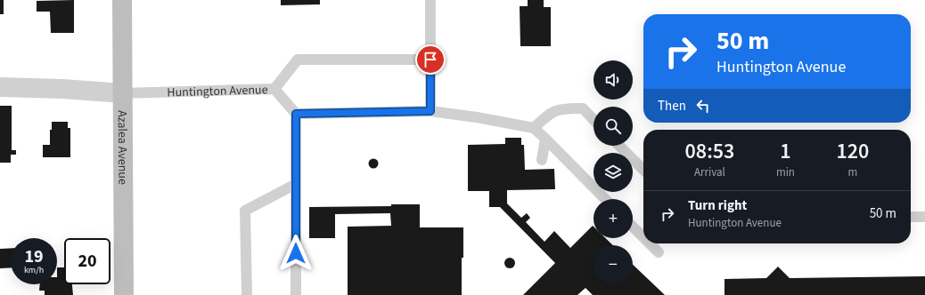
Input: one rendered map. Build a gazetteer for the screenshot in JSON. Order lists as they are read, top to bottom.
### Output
{
  "streets": {
    "main road": ["Azalea Avenue"],
    "street": ["Huntington Avenue"]
  },
  "crossings": [
    ["Huntington Avenue", "Azalea Avenue"]
  ],
  "page": {
    "turn": ["50 m", "Huntington Avenue"],
    "map_buttons": ["+", "−"],
    "then": "Then",
    "eta": [
      "08:53",
      "Arrival",
      "1",
      "min",
      "120",
      "m"
    ],
    "list": [
      {
        "name": "Turn right",
        "note": "Huntington Avenue",
        "value": "50 m"
      }
    ],
    "speed": "19 km/h",
    "limit": "20"
  }
}
